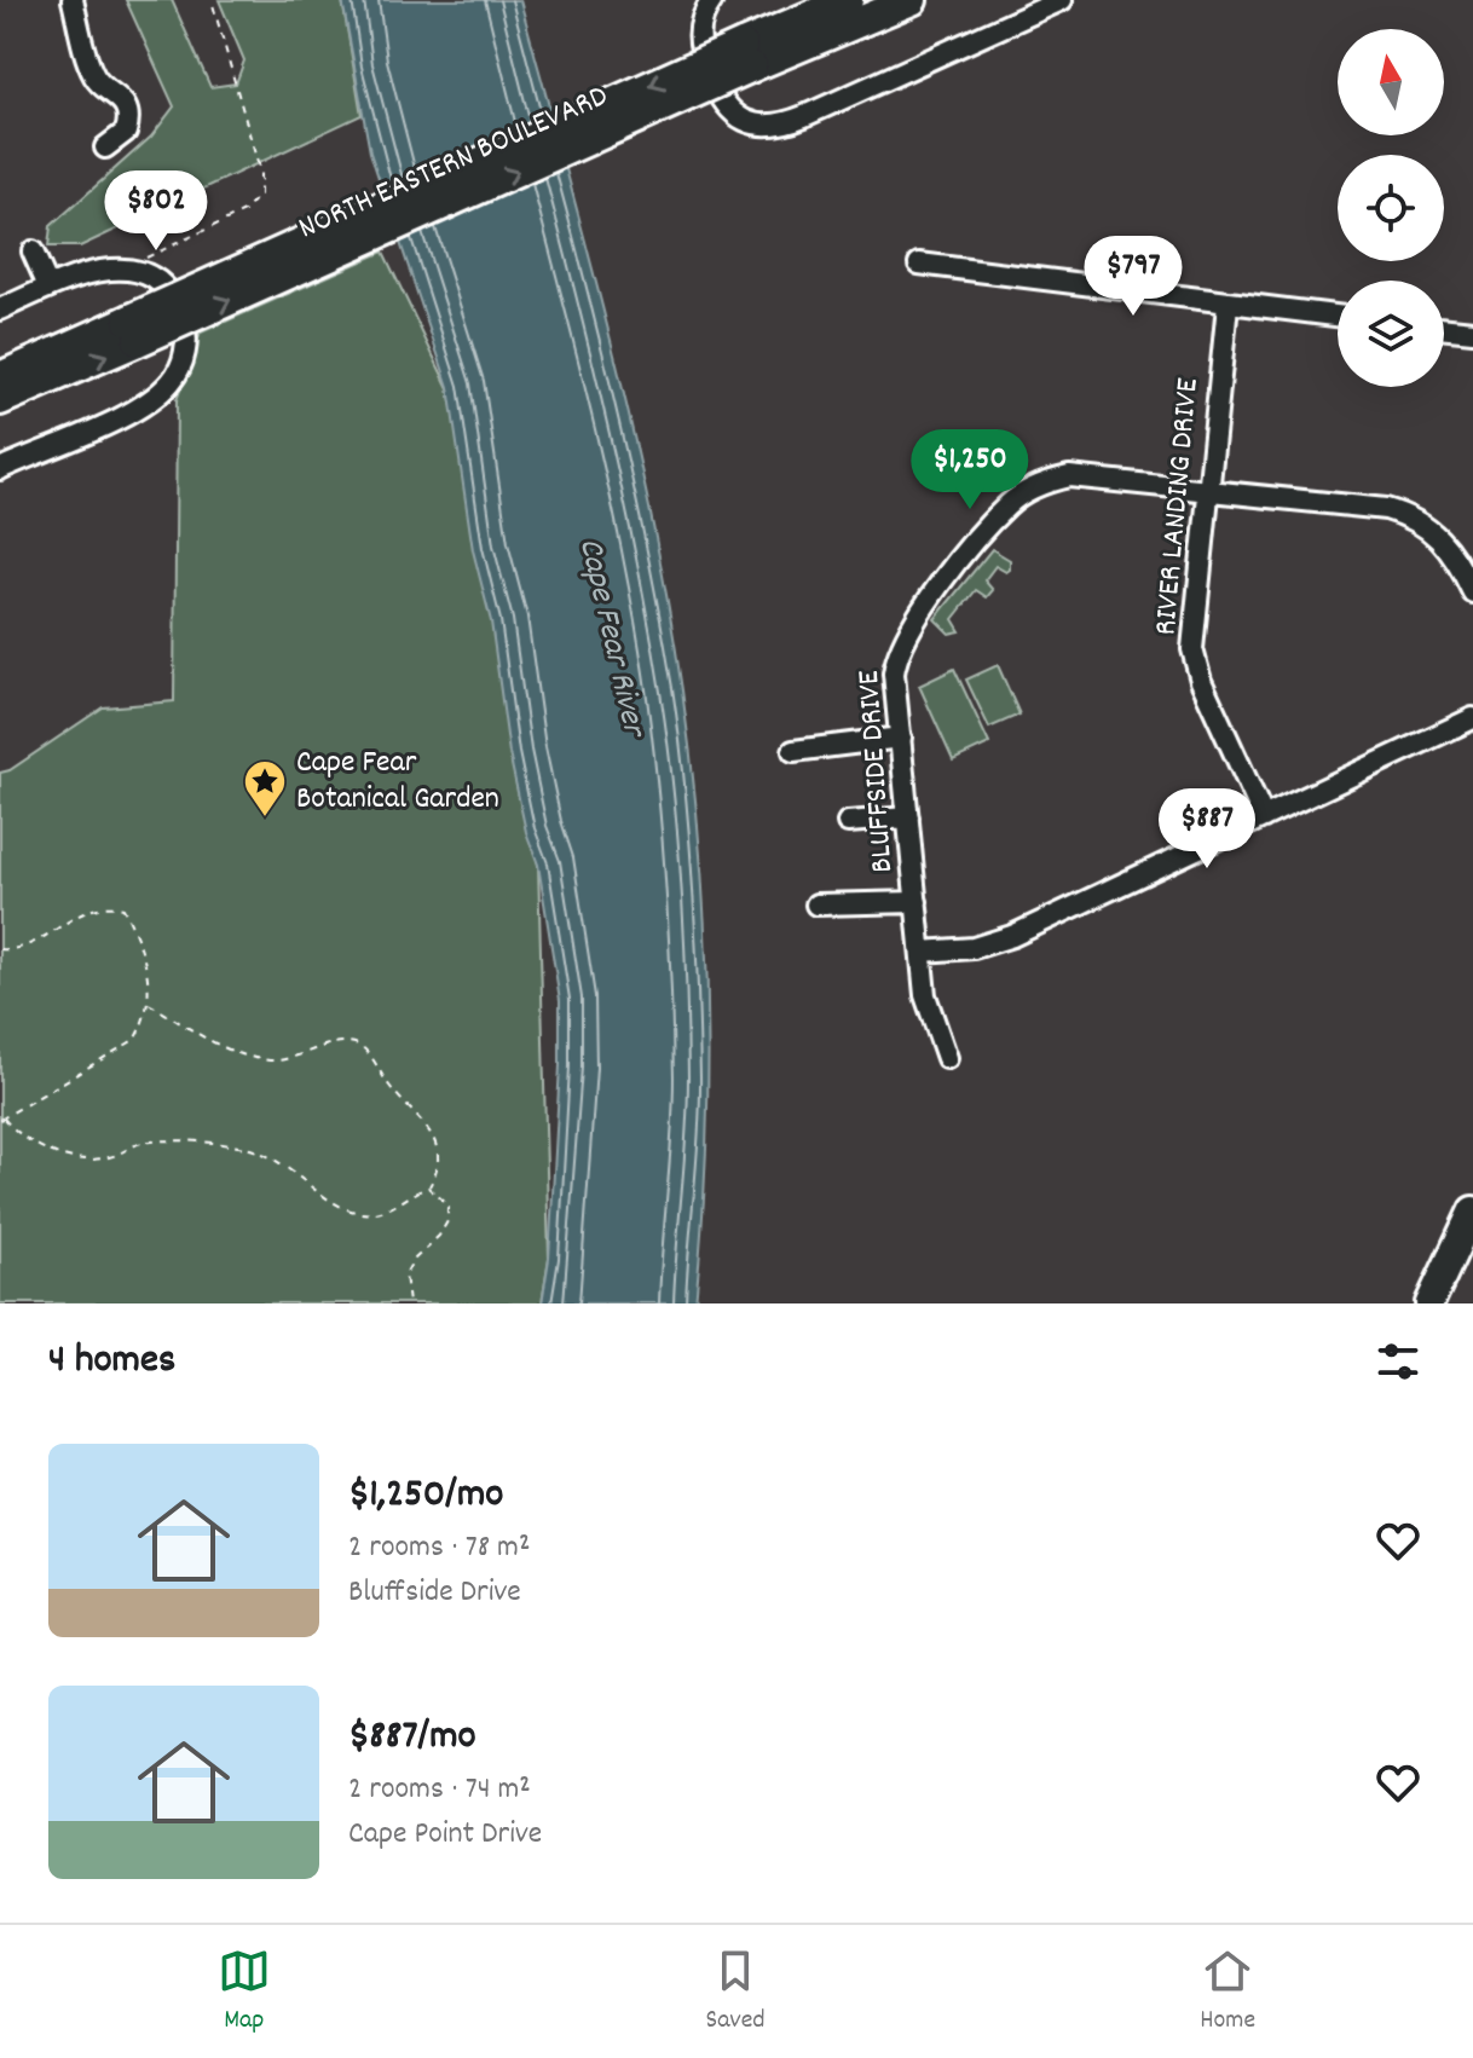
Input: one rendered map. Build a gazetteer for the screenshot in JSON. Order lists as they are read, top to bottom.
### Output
{
  "streets": {
    "highway": ["NORTH EASTERN BOULEVARD"],
    "street": ["RIVER LANDING DRIVE", "BLUFFSIDE DRIVE"]
  },
  "crossings": [
    ["RIVER LANDING DRIVE", "BLUFFSIDE DRIVE"]
  ],
  "water": ["Cape Fear River"],
  "places": {
    "place": ["Cape Fear Botanical Garden"]
  },
  "north": "top",
  "page": {
    "price": [
      "$802",
      "$797",
      "$1,250",
      "$887"
    ],
    "heading": "4 homes",
    "list": [
      {
        "name": "$1,250/mo",
        "note": "2 rooms · 78 m² · Bluffside Drive"
      },
      {
        "name": "$887/mo",
        "note": "2 rooms · 74 m² · Cape Point Drive"
      }
    ],
    "tabs": ["Map", "Saved", "Home"]
  }
}
